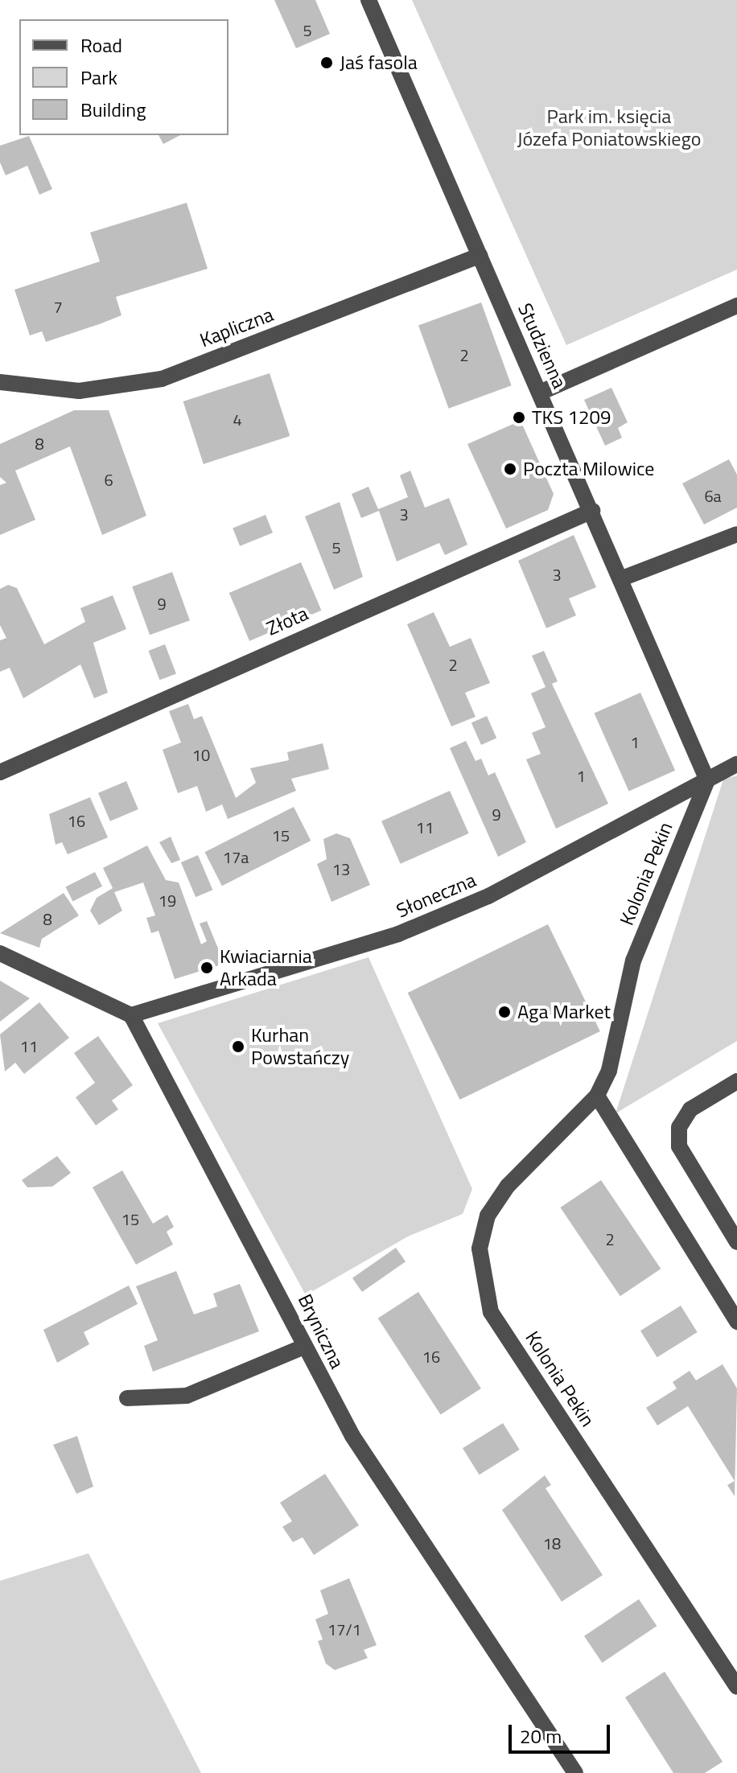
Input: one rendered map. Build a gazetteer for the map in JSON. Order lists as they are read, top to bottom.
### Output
{
  "streets": {
    "street": [
      "Kapliczna",
      "Studzienna",
      "Złota",
      "Kolonia Pekin",
      "Słoneczna",
      "Bryniczna"
    ]
  },
  "crossings": [
    ["Kapliczna", "Studzienna"],
    ["Studzienna", "Złota"],
    ["Studzienna", "Kolonia Pekin"],
    ["Studzienna", "Słoneczna"],
    ["Kolonia Pekin", "Słoneczna"],
    ["Słoneczna", "Bryniczna"]
  ],
  "parks": ["Park im. księcia Józefa Poniatowskiego"],
  "places": [
    "Jaś fasola",
    "TKS 1209",
    "Poczta Milowice",
    "Kwiaciarnia Arkada",
    "Aga Market",
    "Kurhan Powstańczy"
  ],
  "house_numbers": [
    "5",
    "7",
    "2",
    "4",
    "8",
    "6",
    "6a",
    "3",
    "5",
    "3",
    "9",
    "2",
    "1",
    "10",
    "1",
    "9",
    "16",
    "11",
    "15",
    "17a",
    "13",
    "19",
    "8",
    "11",
    "15",
    "2",
    "16",
    "18",
    "17/1"
  ],
  "legend": ["Road", "Park", "Building"],
  "scale_bar": "20 m"
}
